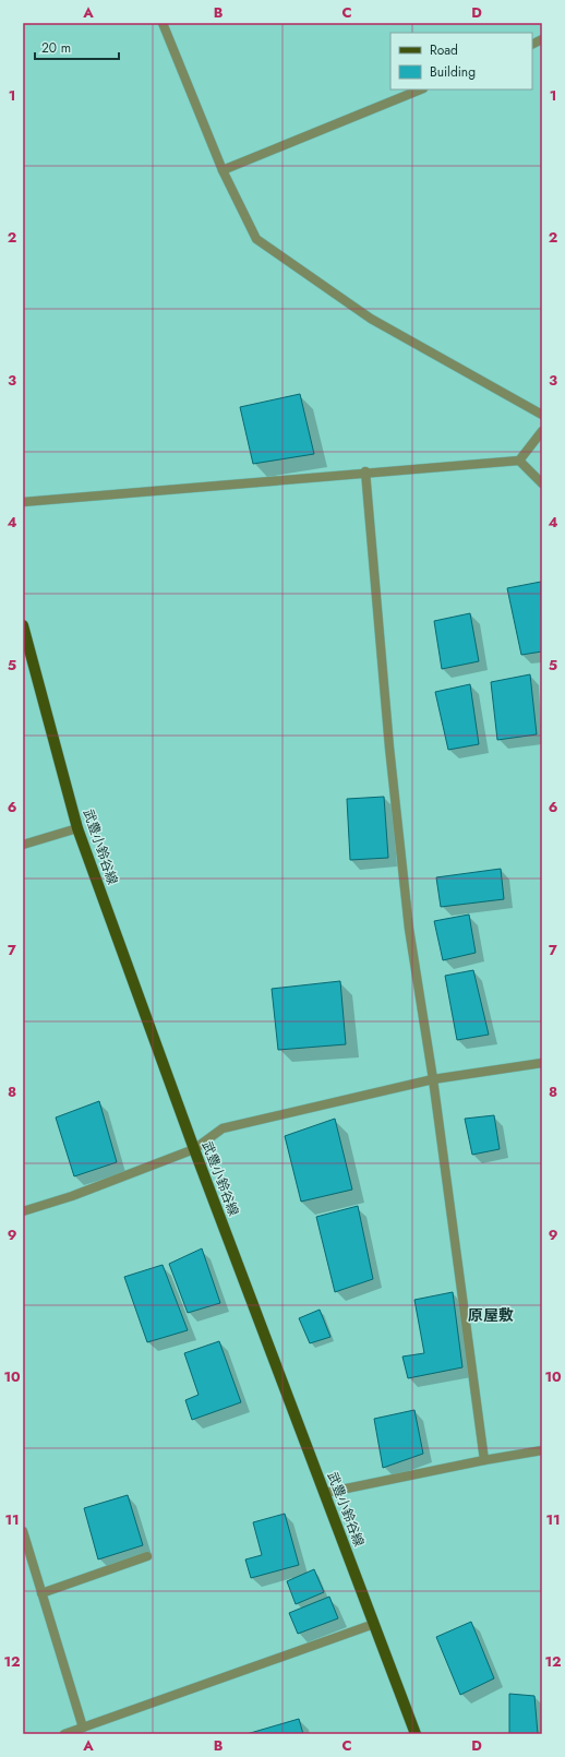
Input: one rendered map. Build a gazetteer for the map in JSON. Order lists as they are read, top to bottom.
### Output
{
  "streets": {
    "main road": ["武豊小鈴谷線"]
  },
  "districts": ["原屋敷"],
  "legend": ["Road", "Building"],
  "scale_bar": "20 m",
  "grid": {
    "columns": [
      "A",
      "B",
      "C",
      "D"
    ],
    "rows": [
      "1",
      "2",
      "3",
      "4",
      "5",
      "6",
      "7",
      "8",
      "9",
      "10",
      "11",
      "12"
    ]
  }
}
